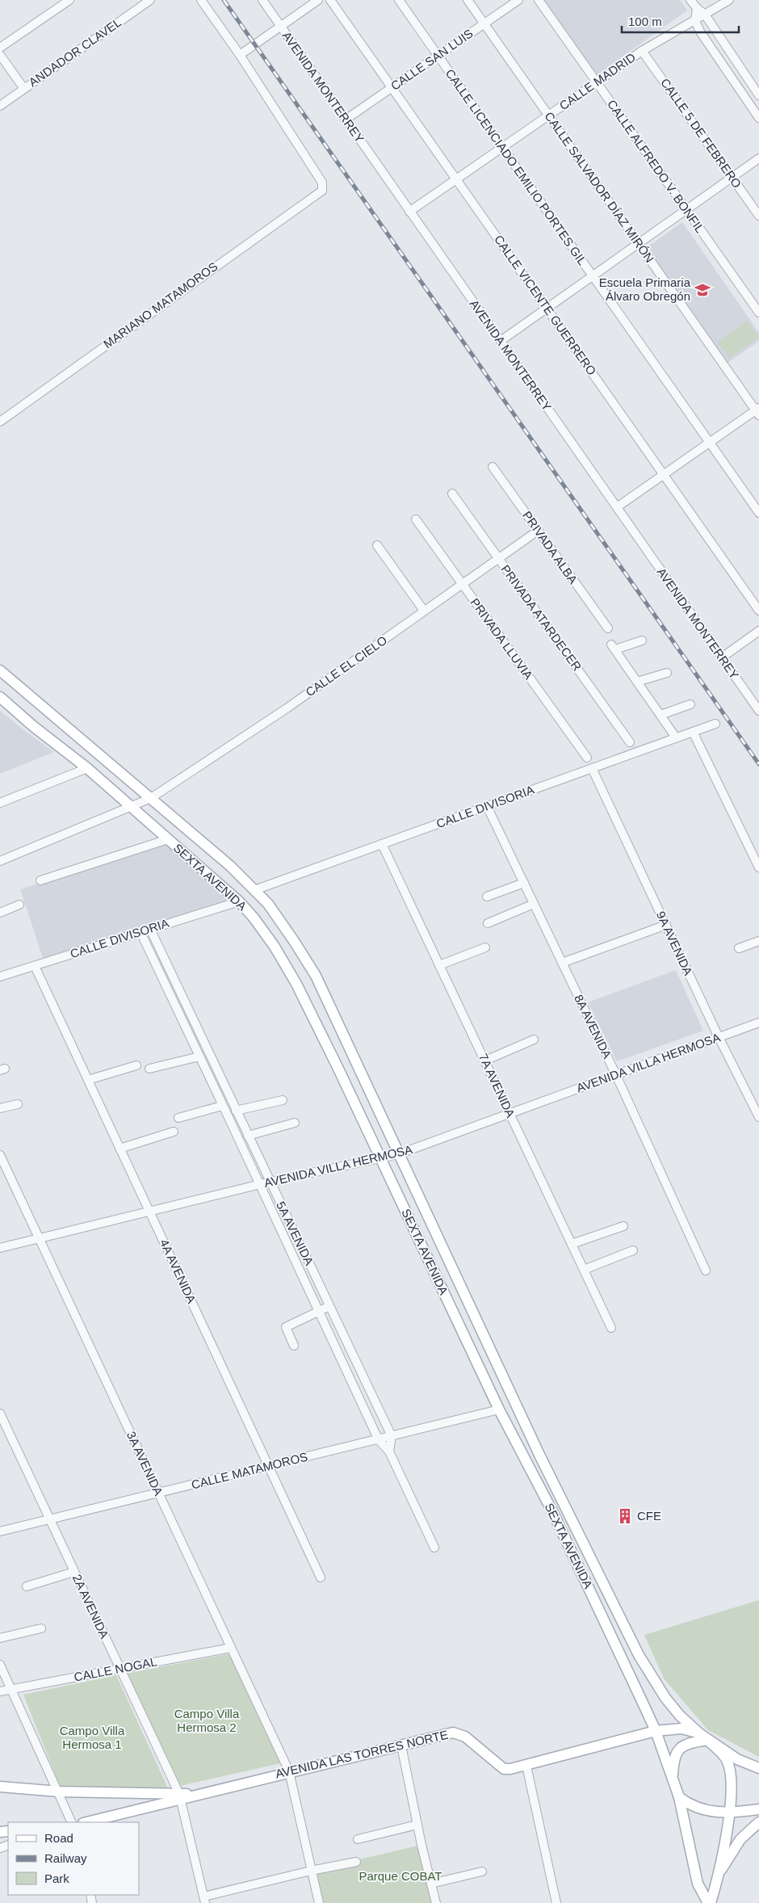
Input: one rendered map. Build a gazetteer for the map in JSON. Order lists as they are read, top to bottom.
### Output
{
  "streets": {
    "main road": ["SEXTA AVENIDA", "AVENIDA LAS TORRES NORTE"],
    "street": [
      "ANDADOR CLAVEL",
      "CALLE SAN LUIS",
      "CALLE MADRID",
      "AVENIDA MONTERREY",
      "CALLE 5 DE FEBRERO",
      "CALLE ALFREDO V. BONFIL",
      "CALLE LICENCIADO EMILIO PORTES GIL",
      "CALLE SALVADOR DÍAZ MIRÓN",
      "MARIANO MATAMOROS",
      "CALLE VICENTE GUERRERO",
      "PRIVADA ALBA",
      "PRIVADA ATARDECER",
      "PRIVADA LLUVIA",
      "CALLE EL CIELO",
      "CALLE DIVISORIA",
      "9A AVENIDA",
      "8A AVENIDA",
      "AVENIDA VILLA HERMOSA",
      "7A AVENIDA",
      "5A AVENIDA",
      "4A AVENIDA",
      "3A AVENIDA",
      "CALLE MATAMOROS",
      "2A AVENIDA",
      "CALLE NOGAL"
    ]
  },
  "crossings": [
    ["CALLE SAN LUIS", "AVENIDA MONTERREY"],
    ["CALLE SAN LUIS", "CALLE LICENCIADO EMILIO PORTES GIL"],
    ["CALLE SAN LUIS", "CALLE SALVADOR DÍAZ MIRÓN"],
    ["CALLE SAN LUIS", "CALLE VICENTE GUERRERO"],
    ["CALLE MADRID", "AVENIDA MONTERREY"],
    ["CALLE MADRID", "CALLE 5 DE FEBRERO"],
    ["CALLE MADRID", "CALLE ALFREDO V. BONFIL"],
    ["CALLE MADRID", "CALLE LICENCIADO EMILIO PORTES GIL"],
    ["CALLE MADRID", "CALLE SALVADOR DÍAZ MIRÓN"],
    ["CALLE MADRID", "CALLE VICENTE GUERRERO"],
    ["PRIVADA ALBA", "CALLE EL CIELO"],
    ["PRIVADA ATARDECER", "CALLE EL CIELO"],
    ["PRIVADA LLUVIA", "CALLE EL CIELO"],
    ["CALLE EL CIELO", "SEXTA AVENIDA"],
    ["CALLE DIVISORIA", "SEXTA AVENIDA"],
    ["CALLE DIVISORIA", "9A AVENIDA"],
    ["CALLE DIVISORIA", "8A AVENIDA"],
    ["CALLE DIVISORIA", "7A AVENIDA"],
    ["CALLE DIVISORIA", "5A AVENIDA"],
    ["CALLE DIVISORIA", "4A AVENIDA"],
    ["SEXTA AVENIDA", "AVENIDA VILLA HERMOSA"],
    ["SEXTA AVENIDA", "CALLE MATAMOROS"],
    ["SEXTA AVENIDA", "AVENIDA LAS TORRES NORTE"],
    ["9A AVENIDA", "AVENIDA VILLA HERMOSA"],
    ["8A AVENIDA", "AVENIDA VILLA HERMOSA"],
    ["AVENIDA VILLA HERMOSA", "7A AVENIDA"],
    ["AVENIDA VILLA HERMOSA", "5A AVENIDA"],
    ["AVENIDA VILLA HERMOSA", "4A AVENIDA"],
    ["AVENIDA VILLA HERMOSA", "3A AVENIDA"],
    ["5A AVENIDA", "CALLE MATAMOROS"],
    ["4A AVENIDA", "CALLE MATAMOROS"],
    ["3A AVENIDA", "CALLE MATAMOROS"],
    ["3A AVENIDA", "CALLE NOGAL"],
    ["3A AVENIDA", "AVENIDA LAS TORRES NORTE"],
    ["CALLE MATAMOROS", "2A AVENIDA"],
    ["2A AVENIDA", "CALLE NOGAL"],
    ["2A AVENIDA", "AVENIDA LAS TORRES NORTE"]
  ],
  "parks": ["Campo Villa Hermosa 2", "Campo Villa Hermosa 1", "Parque COBAT"],
  "places": {
    "school or university": ["Escuela Primaria Álvaro Obregón"],
    "building": ["CFE"]
  },
  "legend": ["Road", "Railway", "Park"],
  "scale_bar": "100 m"
}
